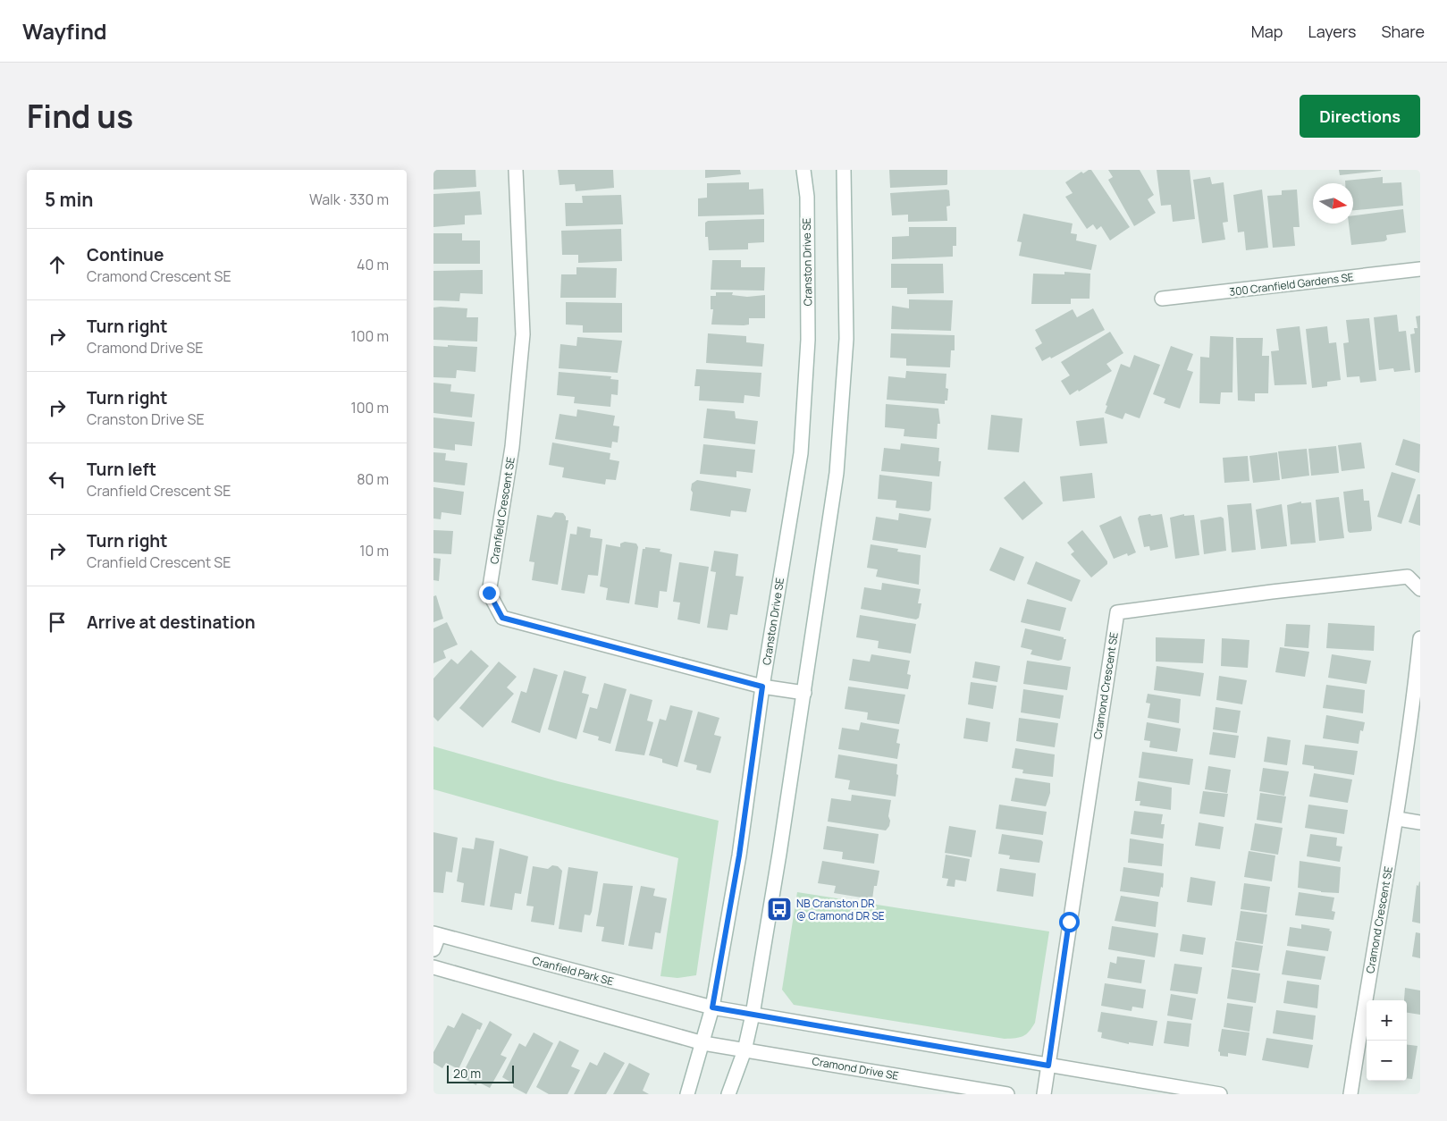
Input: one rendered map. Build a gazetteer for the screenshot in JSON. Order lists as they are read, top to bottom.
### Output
{
  "streets": {
    "street": [
      "Cranston Drive SE",
      "300 Cranfield Gardens SE",
      "Cranfield Crescent SE",
      "Cramond Crescent SE",
      "Cranfield Park SE",
      "Cramond Drive SE"
    ]
  },
  "crossings": [
    ["Cranston Drive SE", "Cranfield Crescent SE"],
    ["Cranston Drive SE", "Cranfield Park SE"],
    ["Cranston Drive SE", "Cramond Drive SE"]
  ],
  "places": {
    "bus stop": ["NB Cranston DR @ Cramond DR SE"]
  },
  "scale_bar": "20 m",
  "north": "right",
  "page": {
    "header": "Wayfind",
    "nav": ["Map", "Layers", "Share"],
    "title": "Find us",
    "buttons": "Directions",
    "heading": ["5 min", "Walk · 330 m"],
    "list": [
      ["Continue", "Cramond Crescent SE", "40 m"],
      ["Turn right", "Cramond Drive SE", "100 m"],
      ["Turn right", "Cranston Drive SE", "100 m"],
      ["Turn left", "Cranfield Crescent SE", "80 m"],
      ["Turn right", "Cranfield Crescent SE", "10 m"],
      "Arrive at destination"
    ],
    "map_buttons": ["+", "−"],
    "scale": "20 m"
  }
}
